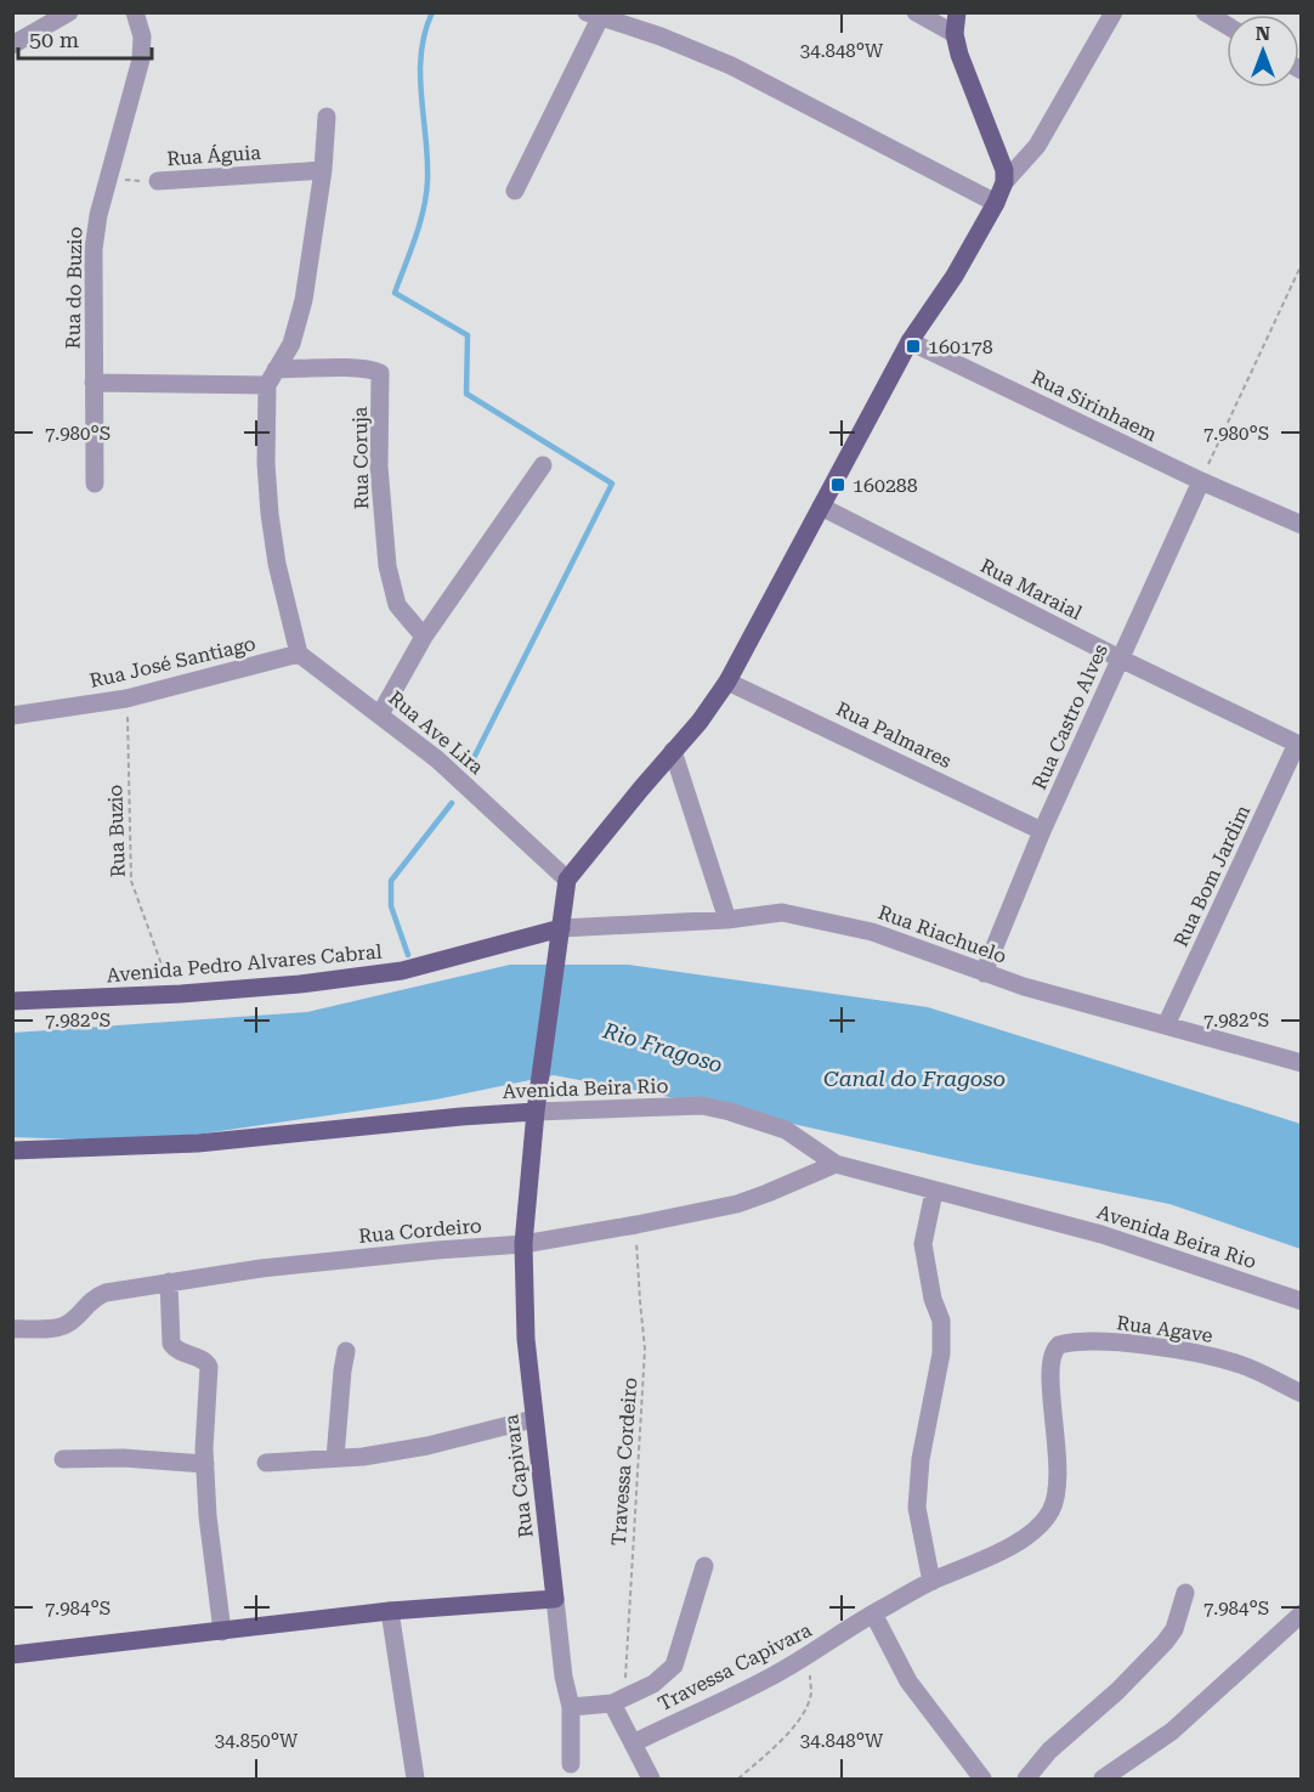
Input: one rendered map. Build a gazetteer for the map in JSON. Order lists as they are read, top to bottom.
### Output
{
  "streets": {
    "main road": ["Avenida Pedro Alvares Cabral", "Avenida Beira Rio", "Rua Capivara"],
    "street": [
      "Rua Águia",
      "Rua do Buzio",
      "Rua Sirinhaem",
      "Rua Coruja",
      "Rua Maraial",
      "Rua José Santiago",
      "Rua Castro Alves",
      "Rua Ave Lira",
      "Rua Palmares",
      "Rua Bom Jardim",
      "Rua Riachuelo",
      "Rua Cordeiro",
      "Rua Agave",
      "Travessa Capivara"
    ],
    "path": ["Rua Buzio", "Travessa Cordeiro"]
  },
  "crossings": [
    ["Rua Águia", "Rua do Buzio"],
    ["Rua Sirinhaem", "Rua Castro Alves"],
    ["Rua Maraial", "Rua Castro Alves"],
    ["Rua Maraial", "Rua Bom Jardim"],
    ["Rua José Santiago", "Rua Ave Lira"],
    ["Rua José Santiago", "Rua Buzio"],
    ["Rua Castro Alves", "Rua Palmares"],
    ["Rua Castro Alves", "Rua Riachuelo"],
    ["Rua Buzio", "Avenida Pedro Alvares Cabral"],
    ["Rua Bom Jardim", "Rua Riachuelo"],
    ["Rua Riachuelo", "Avenida Pedro Alvares Cabral"],
    ["Avenida Beira Rio", "Rua Cordeiro"],
    ["Avenida Beira Rio", "Rua Capivara"],
    ["Rua Cordeiro", "Travessa Cordeiro"],
    ["Rua Cordeiro", "Rua Capivara"],
    ["Rua Agave", "Travessa Capivara"]
  ],
  "water": ["Rio Fragoso", "Canal do Fragoso"],
  "places": {
    "transit": ["160178", "160288"]
  },
  "scale_bar": "50 m",
  "north": "top",
  "coordinates": [
    "34.848°W",
    "7.980°S",
    "7.982°S",
    "7.984°S",
    "34.850°W"
  ]
}
